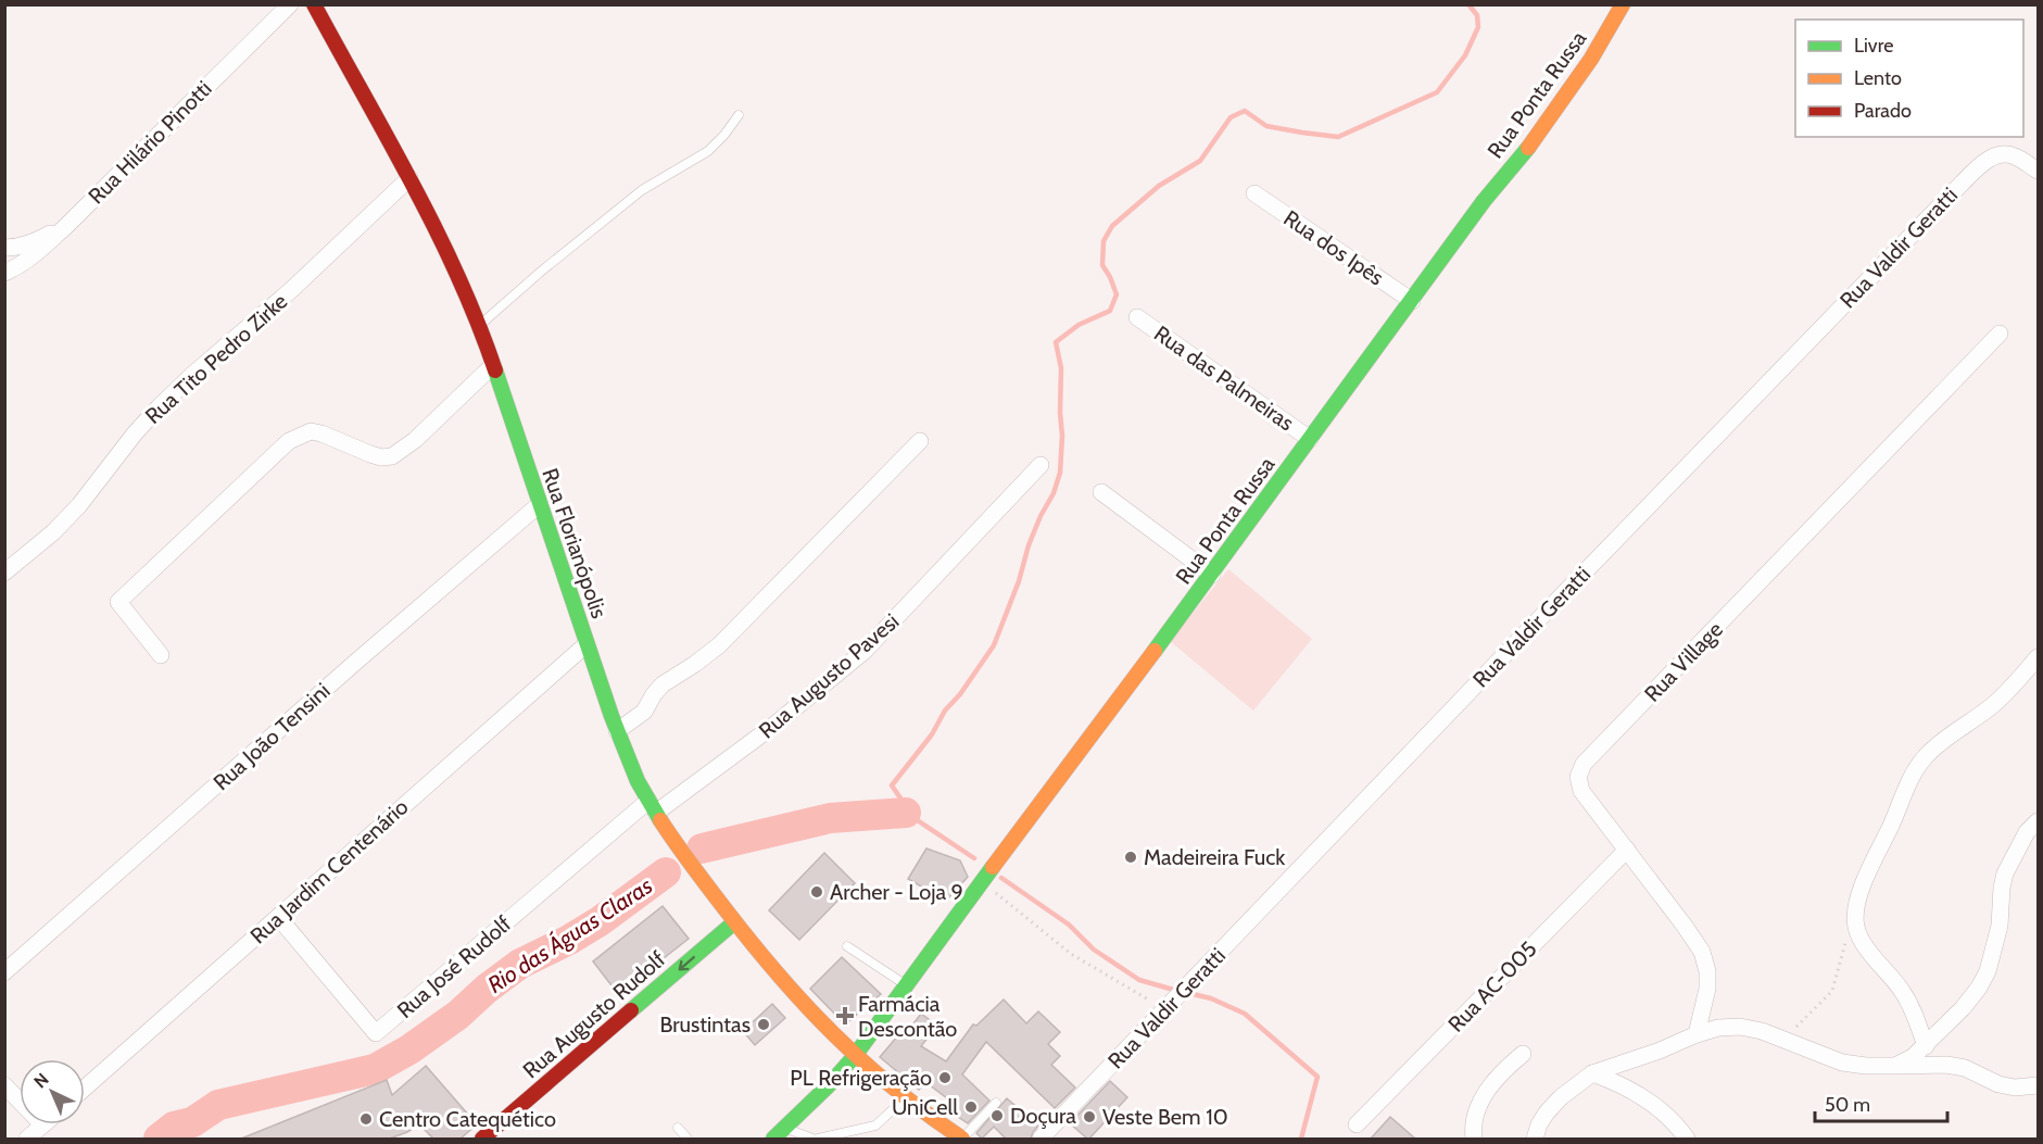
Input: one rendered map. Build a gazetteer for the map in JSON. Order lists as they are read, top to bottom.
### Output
{
  "streets": {
    "main road": ["Rua Ponta Russa", "Rua Florianópolis", "Rua Augusto Rudolf"],
    "street": [
      "Rua Hilário Pinotti",
      "Rua dos Ipês",
      "Rua Valdir Geratti",
      "Rua Tito Pedro Zirke",
      "Rua das Palmeiras",
      "Rua Village",
      "Rua Augusto Pavesi",
      "Rua João Tensini",
      "Rua Jardim Centenário",
      "Rua José Rudolf",
      "Rua AC-005"
    ]
  },
  "crossings": [
    ["Rua Ponta Russa", "Rua dos Ipês"],
    ["Rua Ponta Russa", "Rua das Palmeiras"],
    ["Rua Ponta Russa", "Rua Florianópolis"],
    ["Rua Tito Pedro Zirke", "Rua Florianópolis"],
    ["Rua Florianópolis", "Rua Augusto Pavesi"],
    ["Rua Florianópolis", "Rua João Tensini"],
    ["Rua Florianópolis", "Rua Jardim Centenário"],
    ["Rua Florianópolis", "Rua José Rudolf"],
    ["Rua Florianópolis", "Rua Augusto Rudolf"],
    ["Rua Village", "Rua AC-005"],
    ["Rua Augusto Pavesi", "Rua José Rudolf"],
    ["Rua Jardim Centenário", "Rua José Rudolf"]
  ],
  "one_way": ["Rua Augusto Rudolf"],
  "water": ["Rio das Águas Claras"],
  "places": {
    "other": [
      "Madeireira Fuck",
      "Archer - Loja 9",
      "Brustintas",
      "PL Refrigeração",
      "UniCell",
      "Doçura",
      "Veste Bem 10",
      "Centro Catequético"
    ],
    "health": ["Farmácia Descontão"]
  },
  "legend": ["Livre", "Lento", "Parado"],
  "scale_bar": "50 m",
  "north": "top left"
}
